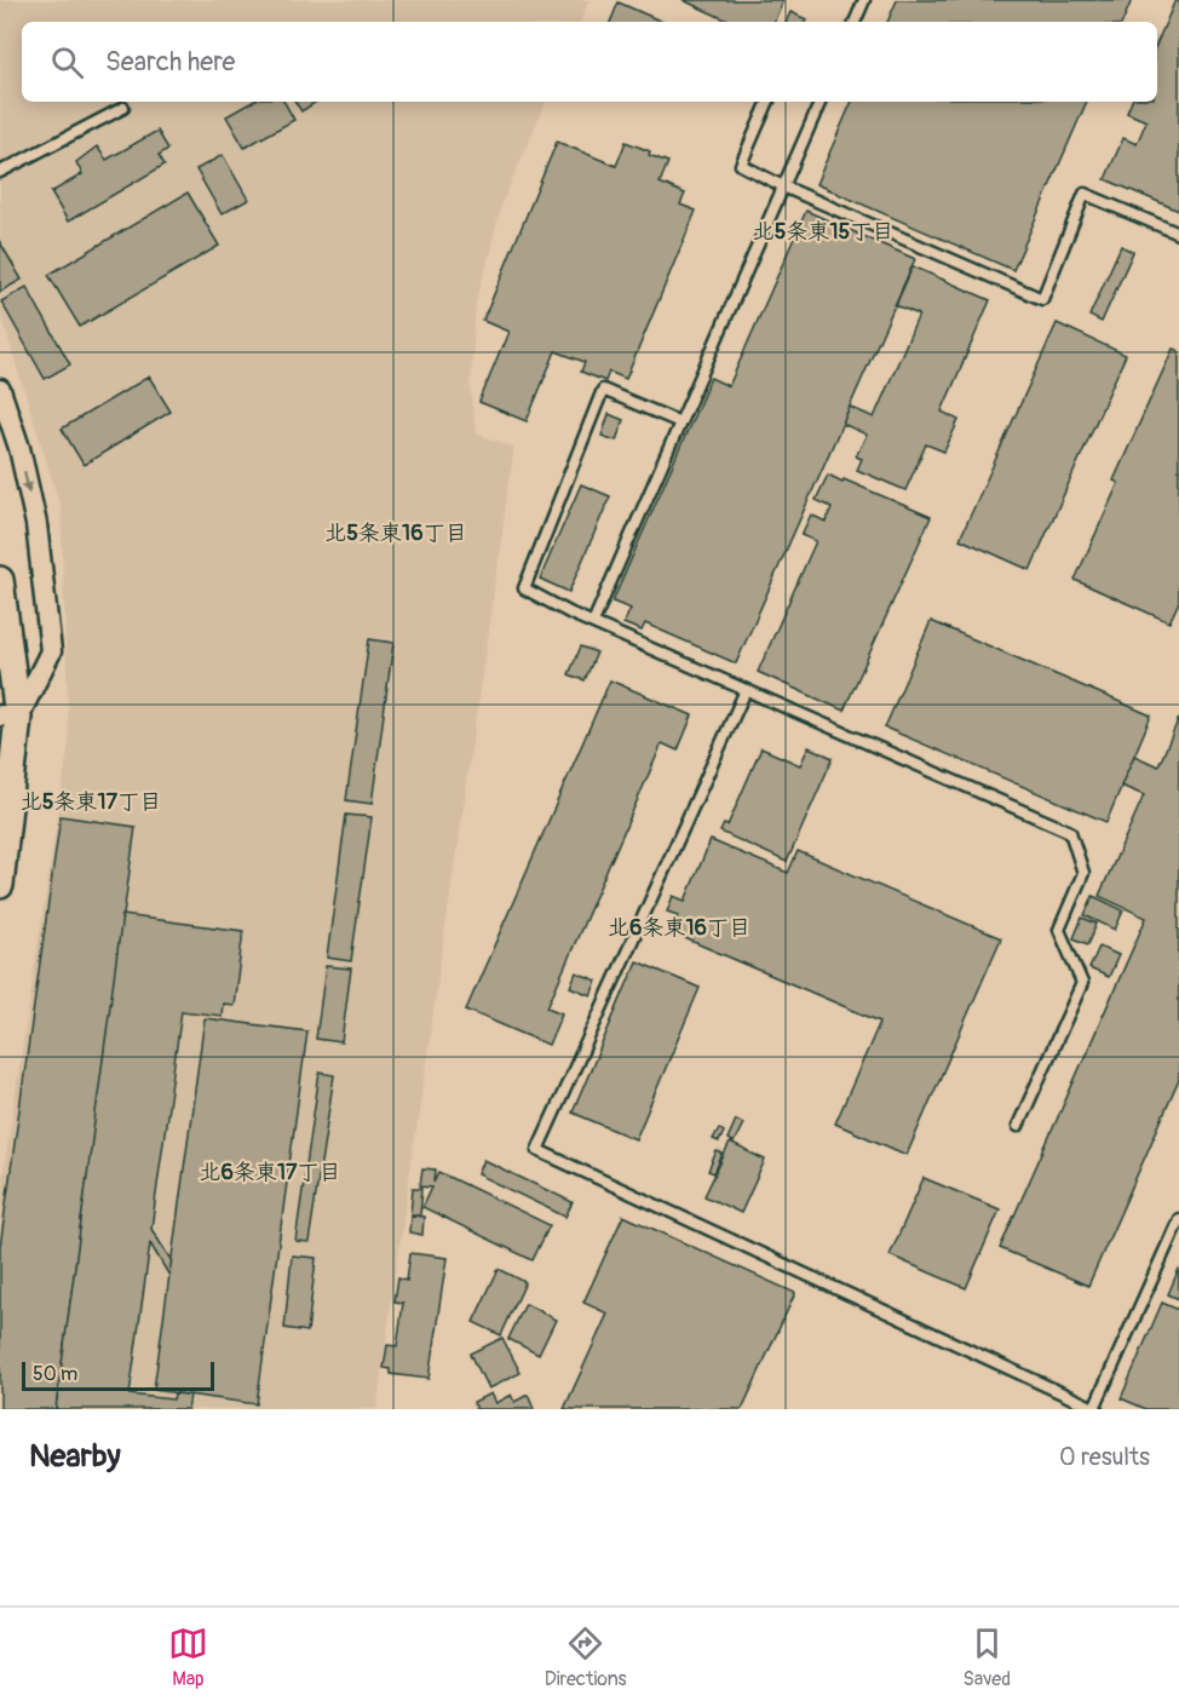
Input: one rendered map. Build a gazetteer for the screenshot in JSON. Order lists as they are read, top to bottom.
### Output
{
  "districts": [
    "北5条東15丁目",
    "北5条東16丁目",
    "北5条東17丁目",
    "北6条東16丁目",
    "北6条東17丁目"
  ],
  "scale_bar": "50 m",
  "page": {
    "search": "Search here",
    "scale": "50 m",
    "heading": ["Nearby", "0 results"],
    "nav": ["Map", "Directions", "Saved"]
  }
}
